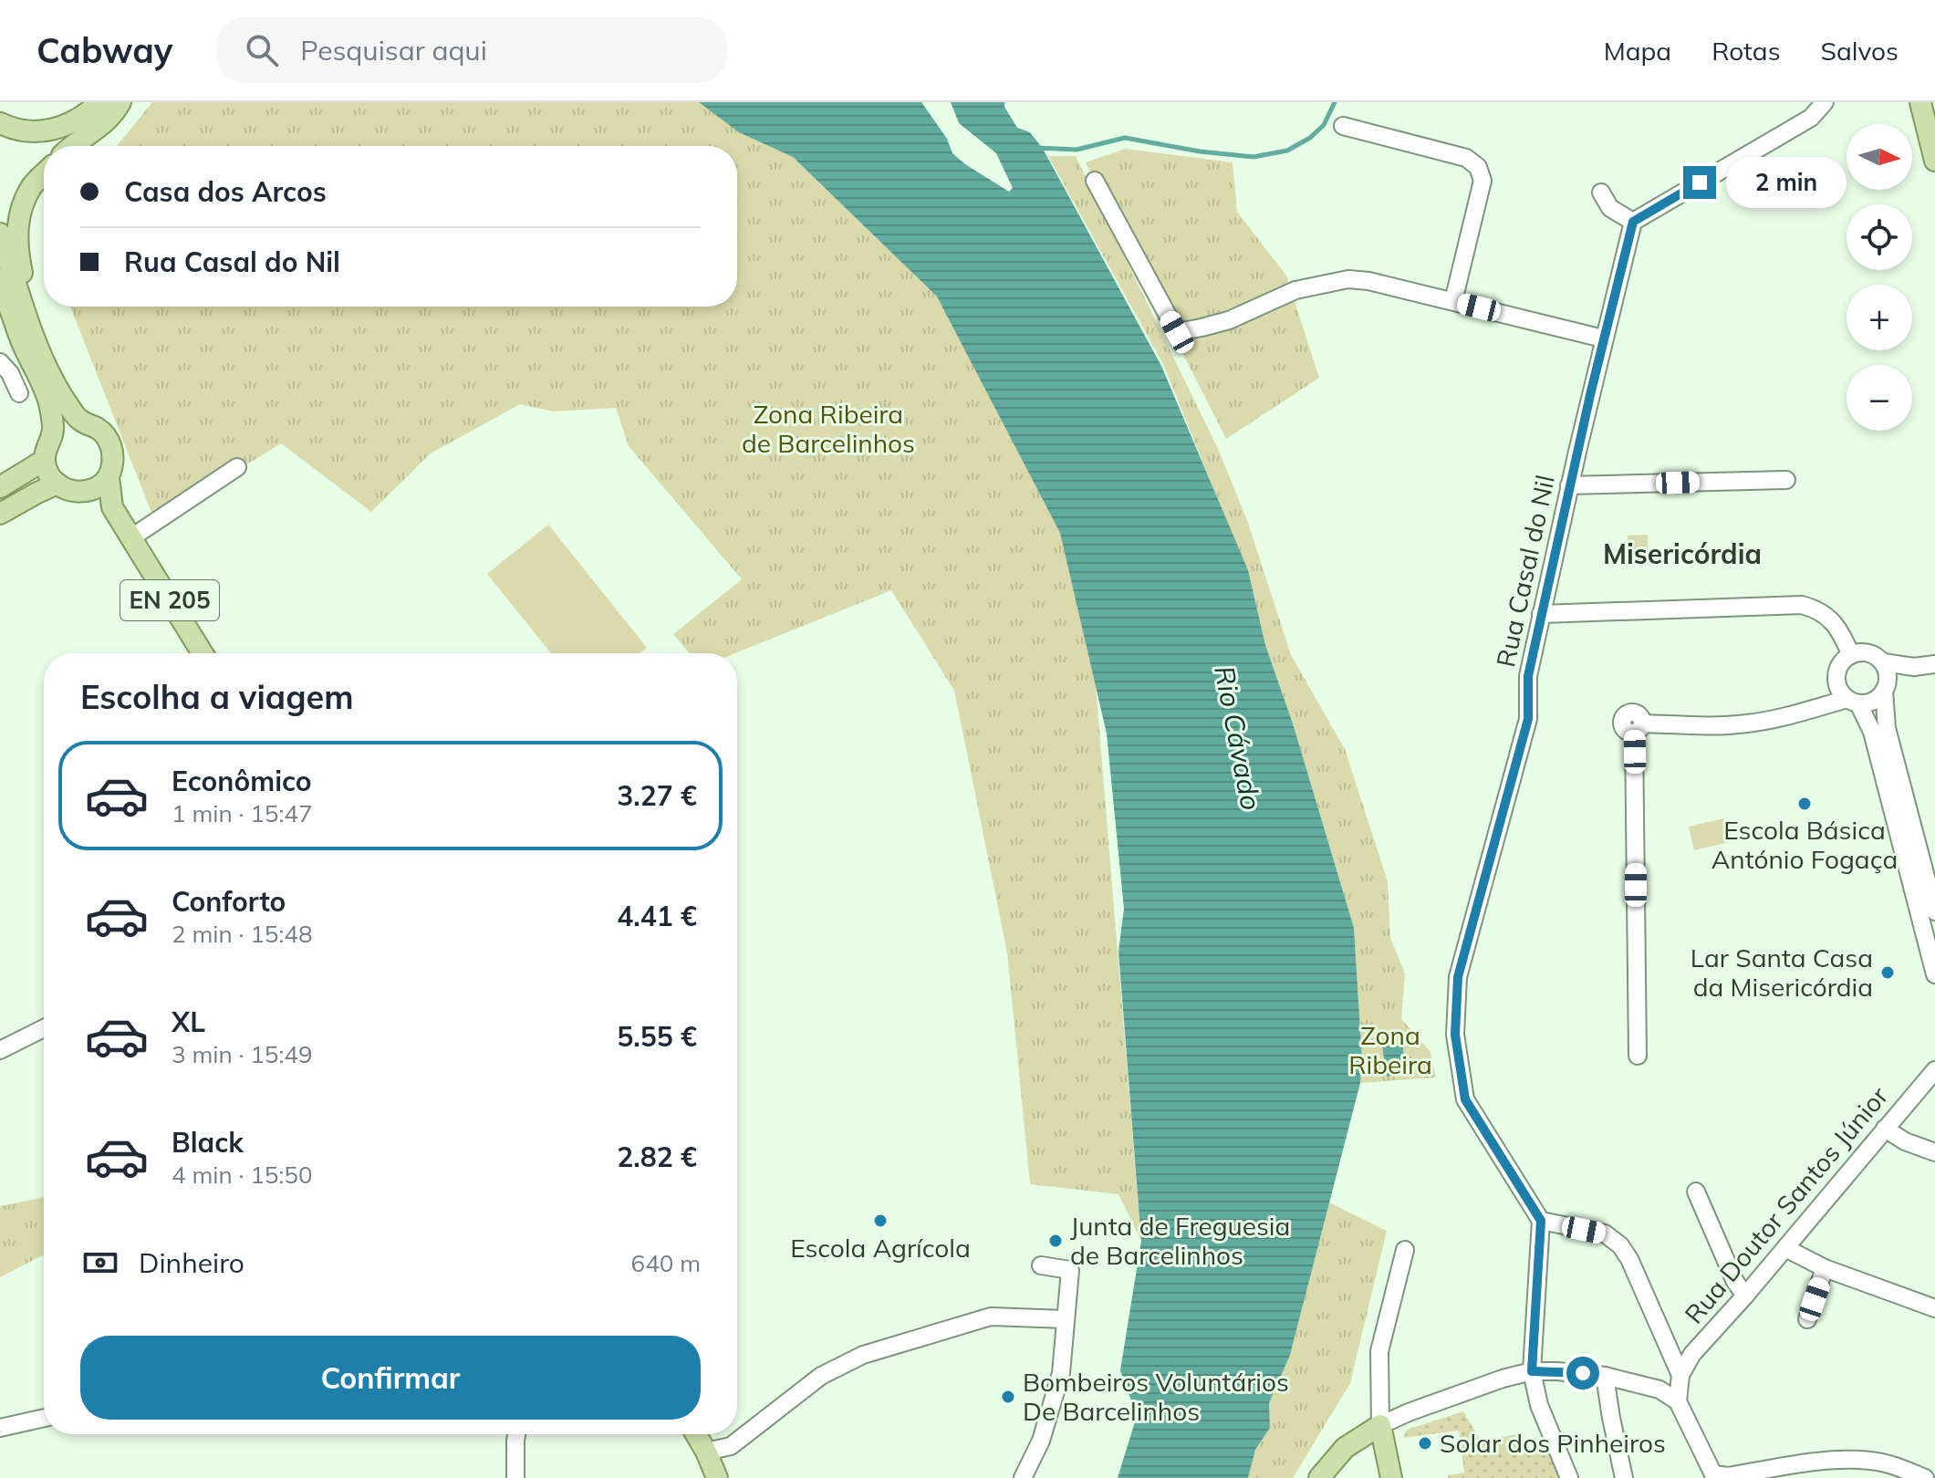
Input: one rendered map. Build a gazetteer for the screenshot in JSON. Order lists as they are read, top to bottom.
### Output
{
  "streets": {
    "main road": ["EN 205"],
    "street": ["Rua Casal do Nil", "Rua Doutor Santos Júnior"]
  },
  "districts": ["Misericórdia"],
  "water": ["Rio Cávado"],
  "parks": ["Zona Ribeira de Barcelinhos", "Zona Ribeira"],
  "places": [
    "Escola Básica António Fogaça",
    "Lar Santa Casa da Misericórdia",
    "Escola Agrícola",
    "Junta de Freguesia de Barcelinhos",
    "Bombeiros Voluntários De Barcelinhos",
    "Solar dos Pinheiros"
  ],
  "north": "right",
  "page": {
    "header": "Cabway",
    "search": "Pesquisar aqui",
    "nav": ["Mapa", "Rotas", "Salvos"],
    "map_buttons": ["+", "−"],
    "banner": ["Casa dos Arcos", "Rua Casal do Nil"],
    "bubble": "2 min",
    "heading": "Escolha a viagem",
    "list": [
      {
        "name": "Econômico",
        "note": "1 min · 15:47",
        "value": "3.27 €"
      },
      {
        "name": "Conforto",
        "note": "2 min · 15:48",
        "value": "4.41 €"
      },
      {
        "name": "XL",
        "note": "3 min · 15:49",
        "value": "5.55 €"
      },
      {
        "name": "Black",
        "note": "4 min · 15:50",
        "value": "2.82 €"
      }
    ],
    "pay": ["Dinheiro", "640 m"],
    "buttons": "Confirmar"
  }
}
